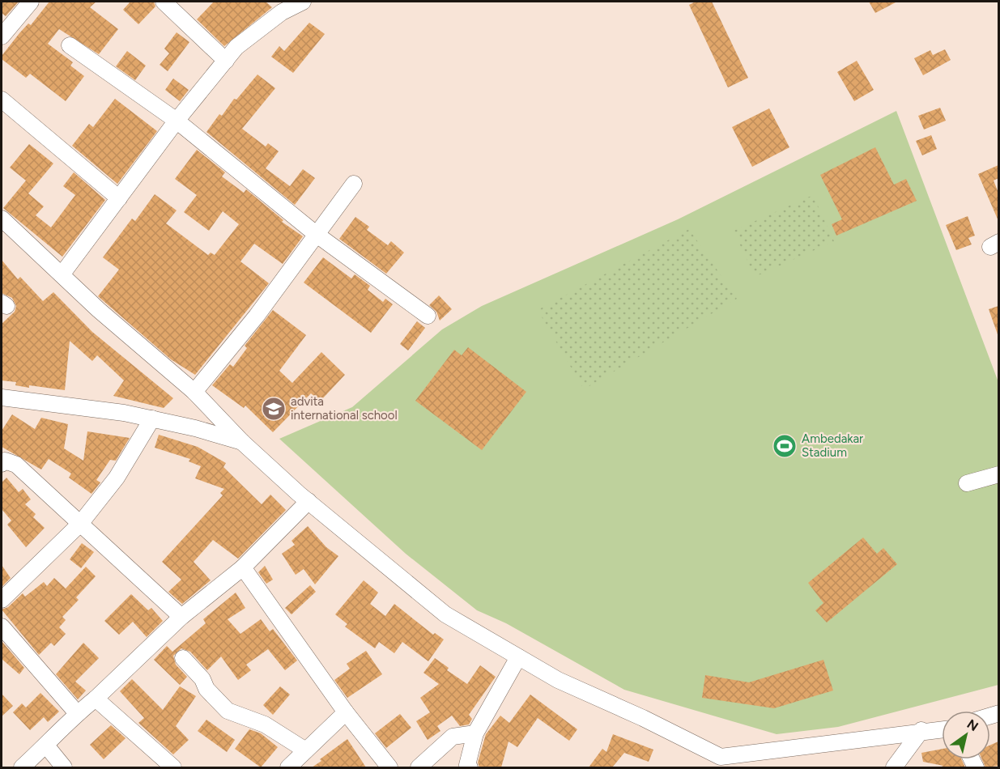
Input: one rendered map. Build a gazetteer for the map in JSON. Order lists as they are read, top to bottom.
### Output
{
  "places": {
    "school or university": ["advita international school"],
    "sports": ["Ambedakar Stadium"]
  },
  "north": "top right"
}
